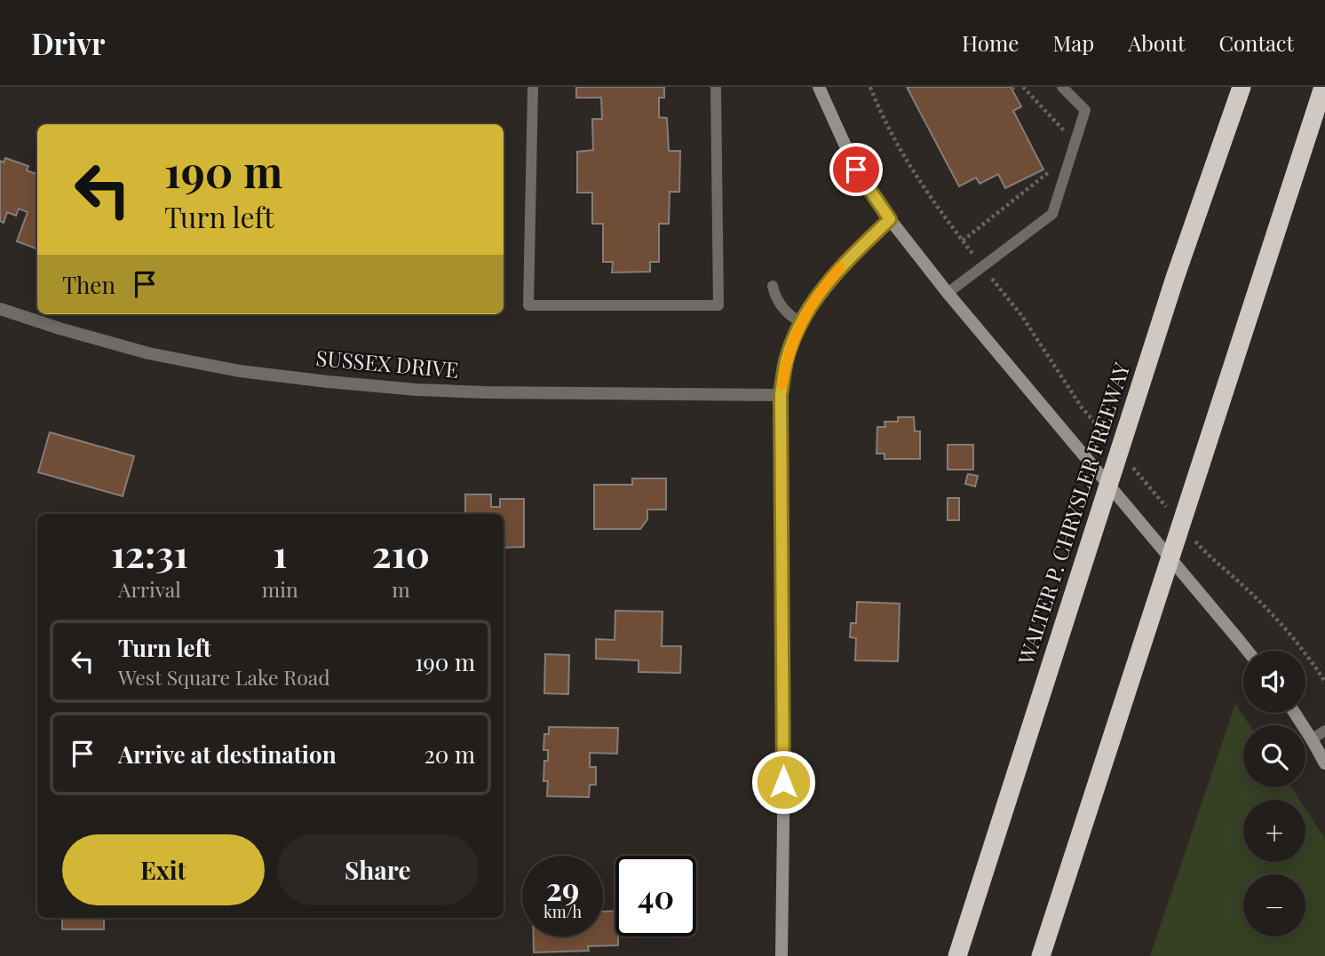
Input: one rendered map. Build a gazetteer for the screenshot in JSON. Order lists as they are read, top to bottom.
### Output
{
  "streets": {
    "highway": ["WALTER P. CHRYSLER FREEWAY"],
    "street": ["SUSSEX DRIVE"]
  },
  "page": {
    "header": "Drivr",
    "nav": [
      "Home",
      "Map",
      "About",
      "Contact"
    ],
    "turn": ["190 m", "Turn left"],
    "then": "Then",
    "eta": [
      "12:31",
      "Arrival",
      "1",
      "min",
      "210",
      "m"
    ],
    "list": [
      {
        "name": "Turn left",
        "note": "West Square Lake Road",
        "value": "190 m"
      },
      {
        "name": "Arrive at destination",
        "value": "20 m"
      }
    ],
    "map_buttons": ["+", "−"],
    "buttons": ["Exit", "Share"],
    "speed": "29 km/h",
    "limit": "40"
  }
}
